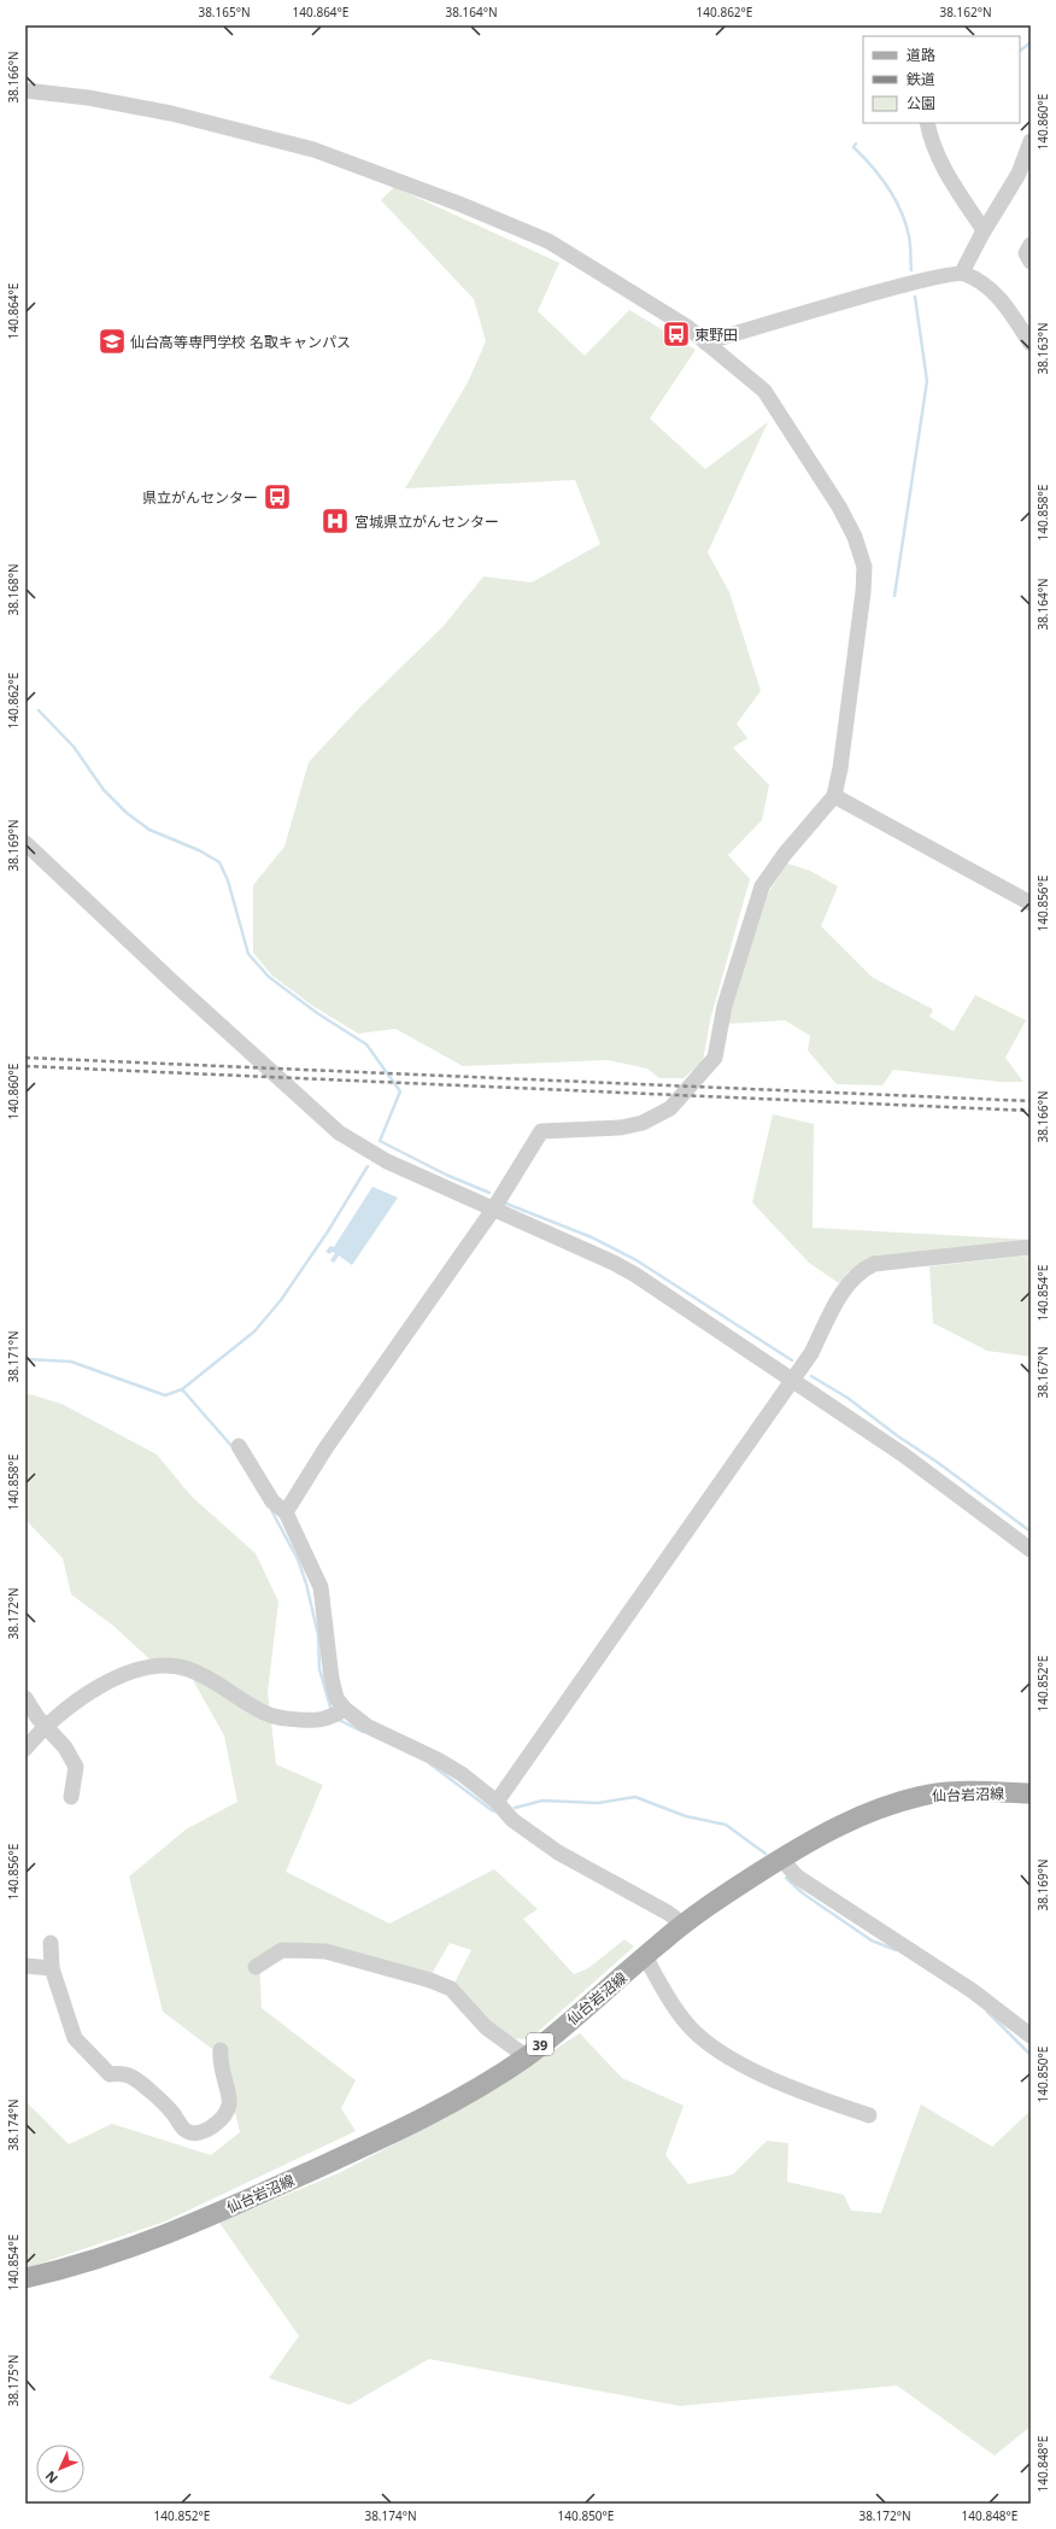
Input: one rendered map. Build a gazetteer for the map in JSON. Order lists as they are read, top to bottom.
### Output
{
  "streets": {
    "main road": ["仙台岩沼線", "39"]
  },
  "places": {
    "bus stop": ["東野田", "県立がんセンター"],
    "school or university": ["仙台高等専門学校 名取キャンパス"],
    "hospital": ["宮城県立がんセンター"]
  },
  "legend": ["道路", "鉄道", "公園"],
  "north": "bottom left",
  "coordinates": [
    "38.165°N",
    "140.864°E",
    "38.164°N",
    "140.862°E",
    "38.162°N",
    "38.166°N",
    "140.860°E",
    "38.163°N",
    "140.858°E",
    "38.168°N",
    "38.169°N",
    "140.856°E",
    "140.854°E",
    "38.171°N",
    "38.167°N",
    "38.172°N",
    "140.852°E",
    "140.850°E",
    "38.174°N",
    "38.175°N",
    "140.848°E"
  ]
}
